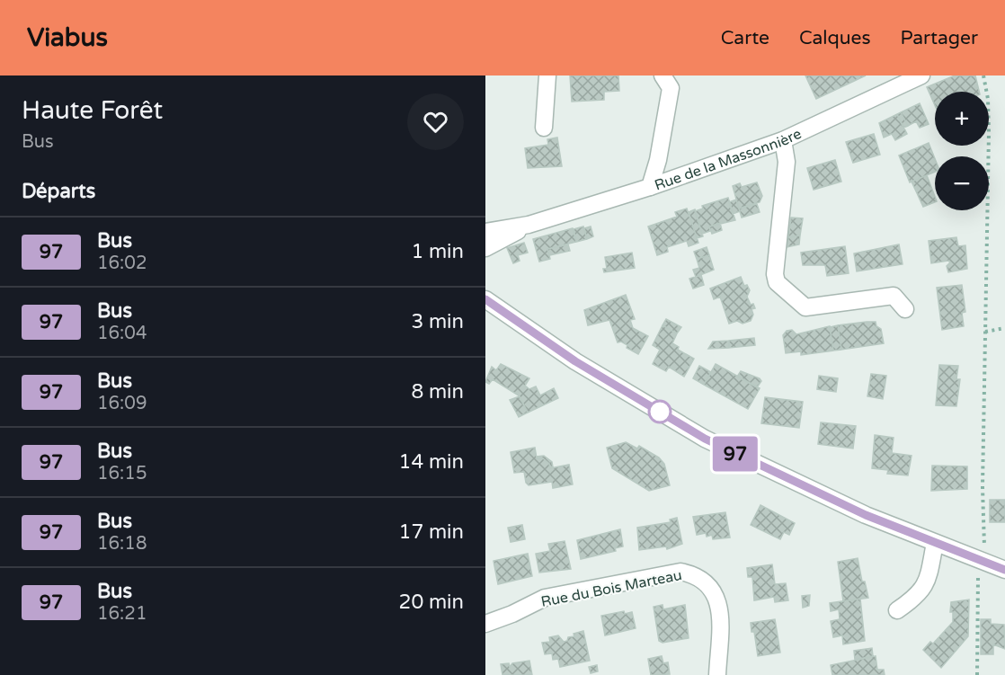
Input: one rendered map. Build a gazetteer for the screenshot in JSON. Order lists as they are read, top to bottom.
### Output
{
  "streets": {
    "street": ["Rue de la Massonnière", "Rue du Bois Marteau"]
  },
  "lines": ["bus line 97"],
  "page": {
    "header": "Viabus",
    "nav": ["Carte", "Calques", "Partager"],
    "heading": [
      ["Haute Forêt", "Bus"],
      "Départs"
    ],
    "on_map": "97",
    "map_buttons": ["+", "−"],
    "list": [
      {
        "mark": "97",
        "name": "Bus",
        "note": "16:02",
        "value": "1 min"
      },
      {
        "mark": "97",
        "name": "Bus",
        "note": "16:04",
        "value": "3 min"
      },
      {
        "mark": "97",
        "name": "Bus",
        "note": "16:09",
        "value": "8 min"
      },
      {
        "mark": "97",
        "name": "Bus",
        "note": "16:15",
        "value": "14 min"
      },
      {
        "mark": "97",
        "name": "Bus",
        "note": "16:18",
        "value": "17 min"
      },
      {
        "mark": "97",
        "name": "Bus",
        "note": "16:21",
        "value": "20 min"
      }
    ]
  }
}
